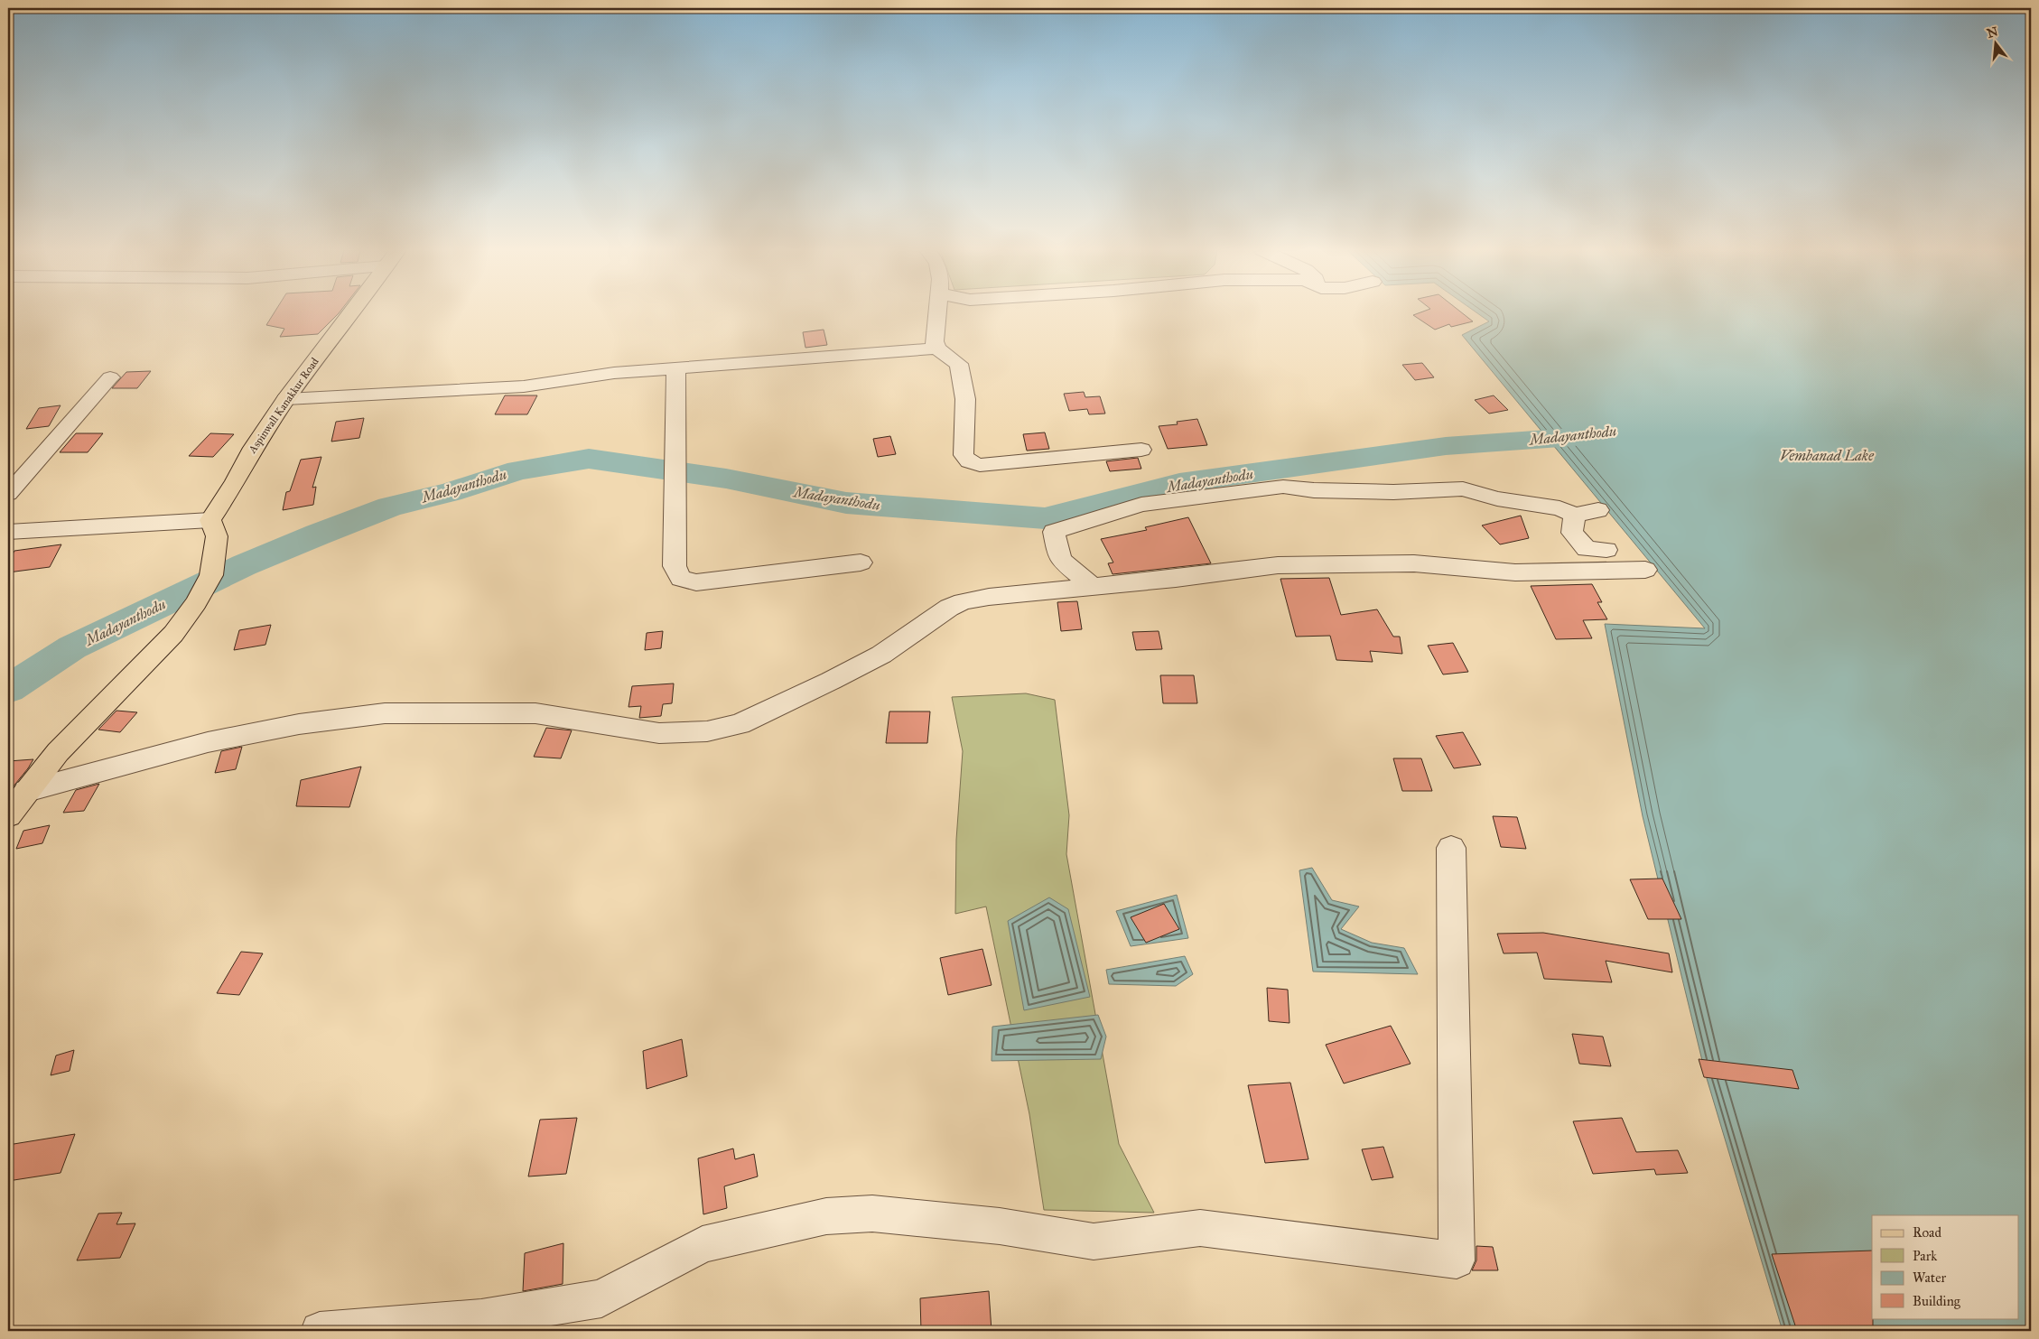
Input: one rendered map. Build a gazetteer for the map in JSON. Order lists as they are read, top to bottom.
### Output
{
  "streets": {
    "main road": ["Aspinwall Kanakkur Road"]
  },
  "water": ["Madayanthodu", "Vembanad Lake"],
  "legend": [
    "Road",
    "Park",
    "Water",
    "Building"
  ],
  "north": "top"
}
